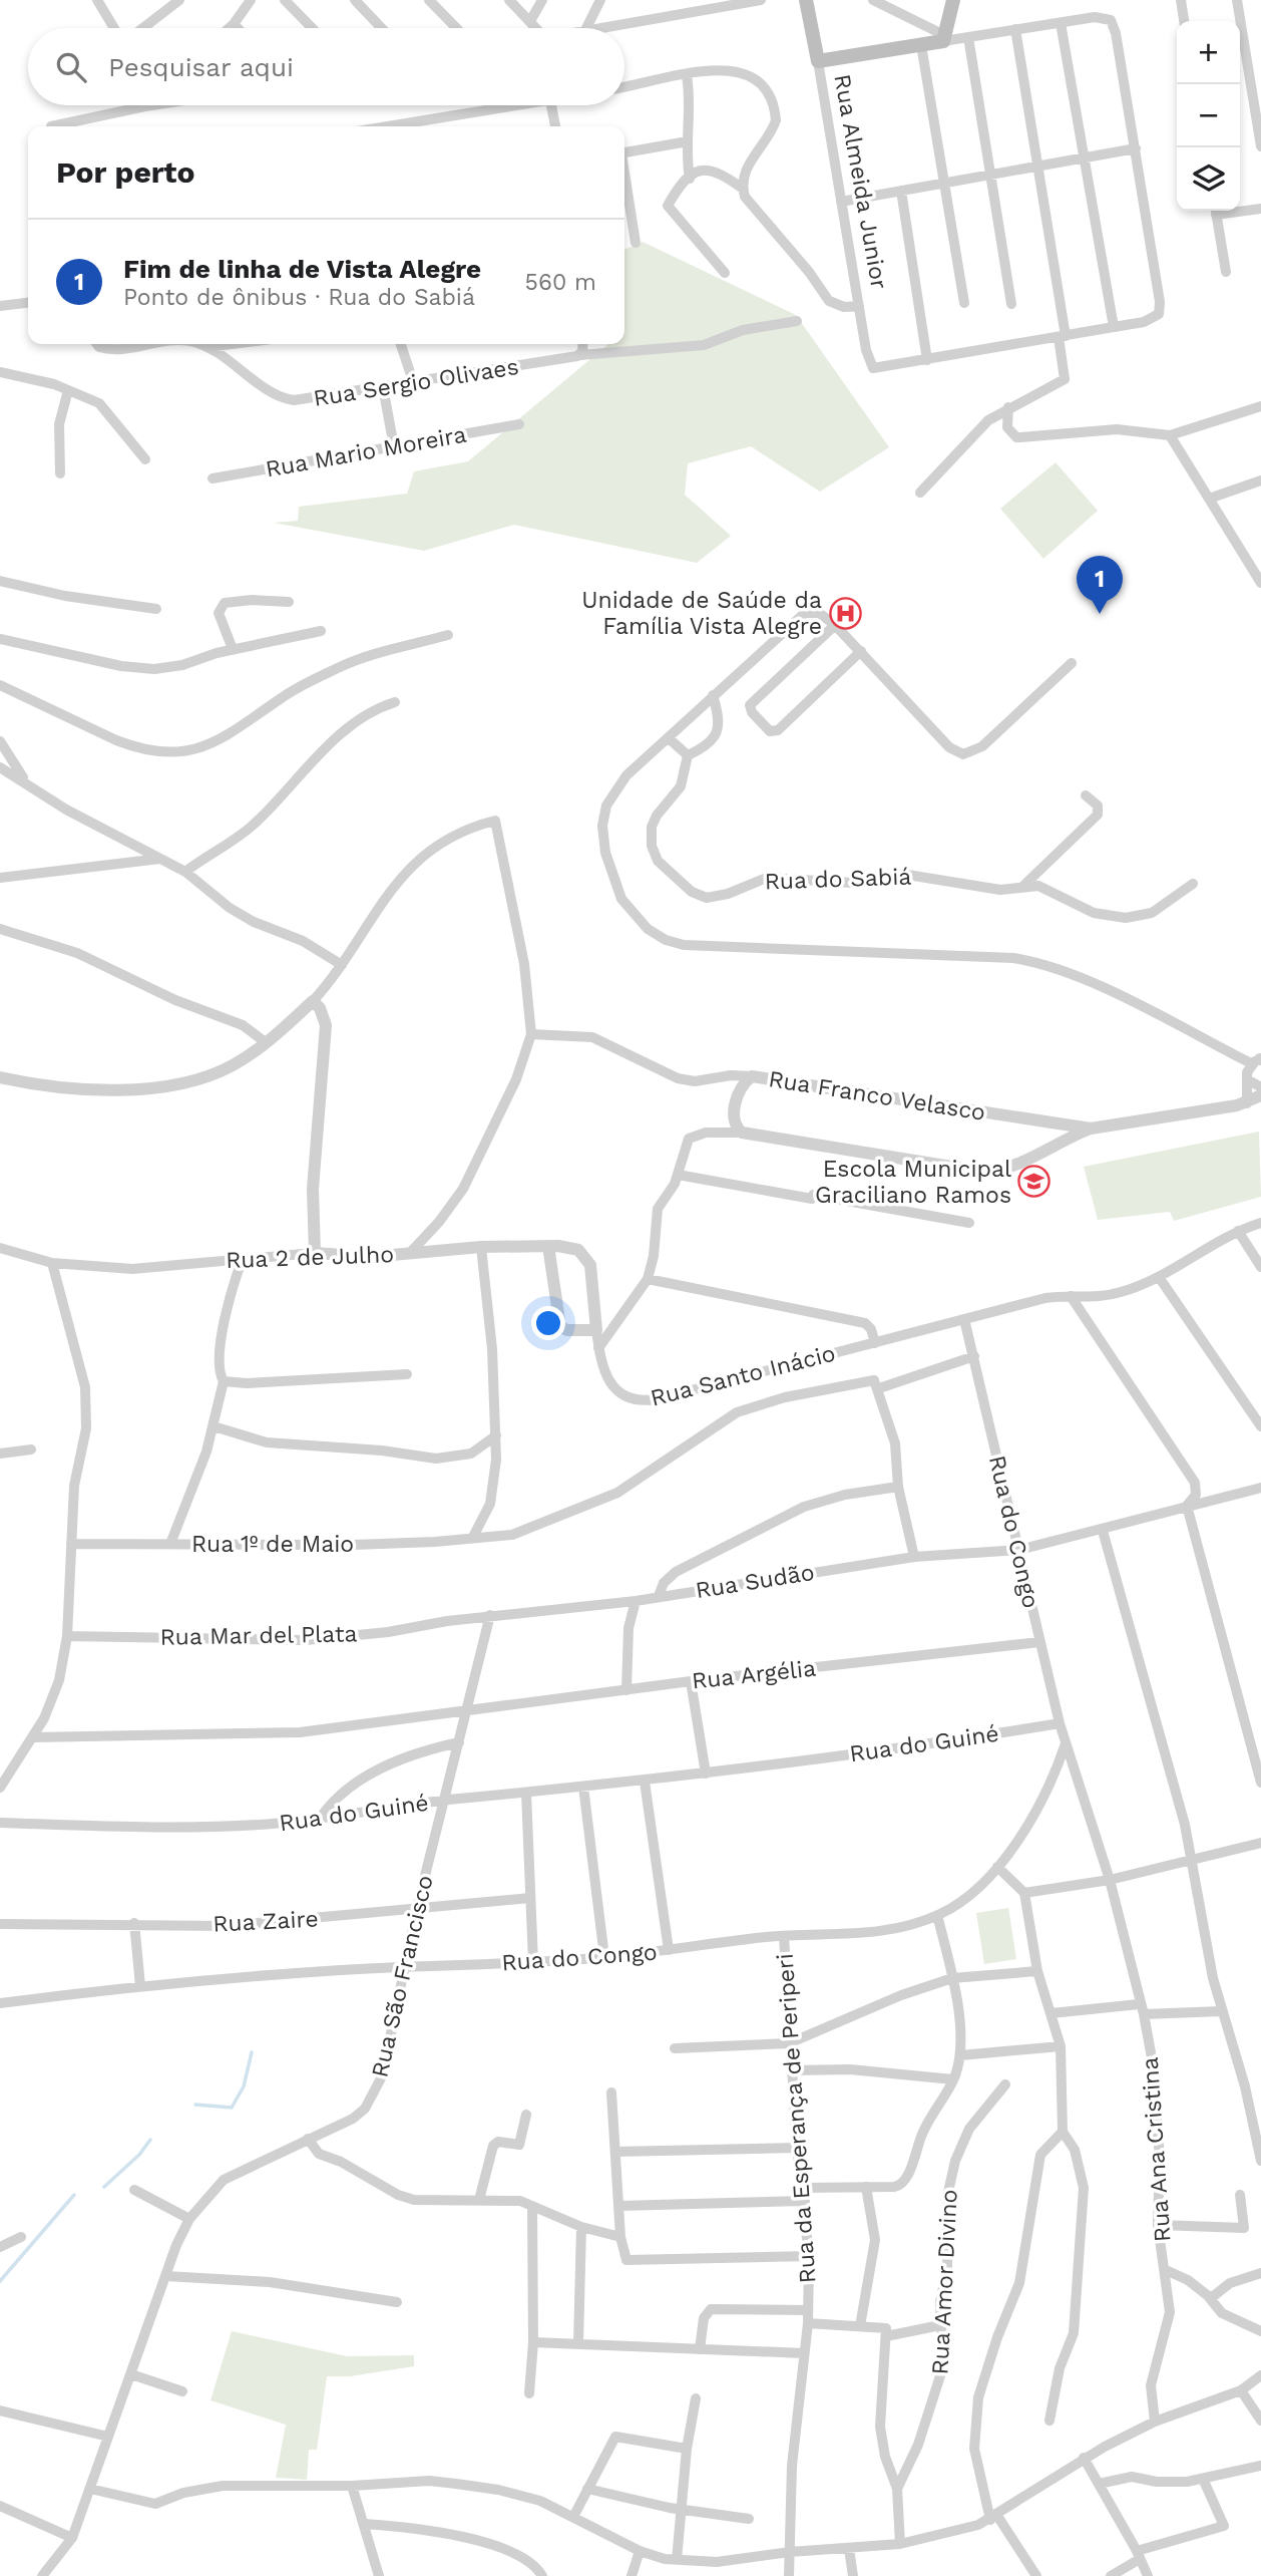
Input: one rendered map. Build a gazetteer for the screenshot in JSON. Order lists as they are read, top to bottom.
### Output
{
  "streets": {
    "main road": ["Rua Almeida Junior"],
    "street": [
      "Rua Sergio Olivaes",
      "Rua Mario Moreira",
      "Rua do Sabiá",
      "Rua Franco Velasco",
      "Rua 2 de Julho",
      "Rua Santo Inácio",
      "Rua do Congo",
      "Rua 1º de Maio",
      "Rua Sudão",
      "Rua Mar del Plata",
      "Rua Argélia",
      "Rua do Guiné",
      "Rua Zaire",
      "Rua São Francisco",
      "Rua da Esperança de Periperi",
      "Rua Ana Cristina",
      "Rua Amor Divino"
    ]
  },
  "crossings": [
    ["Rua 2 de Julho", "Rua Santo Inácio"],
    ["Rua Santo Inácio", "Rua do Congo"],
    ["Rua do Congo", "Rua 1º de Maio"],
    ["Rua do Congo", "Rua Sudão"],
    ["Rua do Congo", "Rua Argélia"],
    ["Rua do Congo", "Rua do Guiné"],
    ["Rua do Congo", "Rua São Francisco"],
    ["Rua do Congo", "Rua da Esperança de Periperi"],
    ["Rua do Congo", "Rua Ana Cristina"],
    ["Rua Sudão", "Rua Mar del Plata"],
    ["Rua Sudão", "Rua São Francisco"],
    ["Rua Mar del Plata", "Rua São Francisco"],
    ["Rua Argélia", "Rua São Francisco"],
    ["Rua do Guiné", "Rua São Francisco"],
    ["Rua Zaire", "Rua São Francisco"]
  ],
  "places": {
    "hospital": ["Unidade de Saúde da Família Vista Alegre"],
    "school or university": ["Escola Municipal Graciliano Ramos"]
  },
  "page": {
    "map_buttons": ["+", "−"],
    "search": "Pesquisar aqui",
    "heading": "Por perto",
    "list": [
      {
        "mark": "1",
        "name": "Fim de linha de Vista Alegre",
        "note": "Ponto de ônibus · Rua do Sabiá",
        "value": "560 m"
      }
    ],
    "pins": "1"
  }
}
